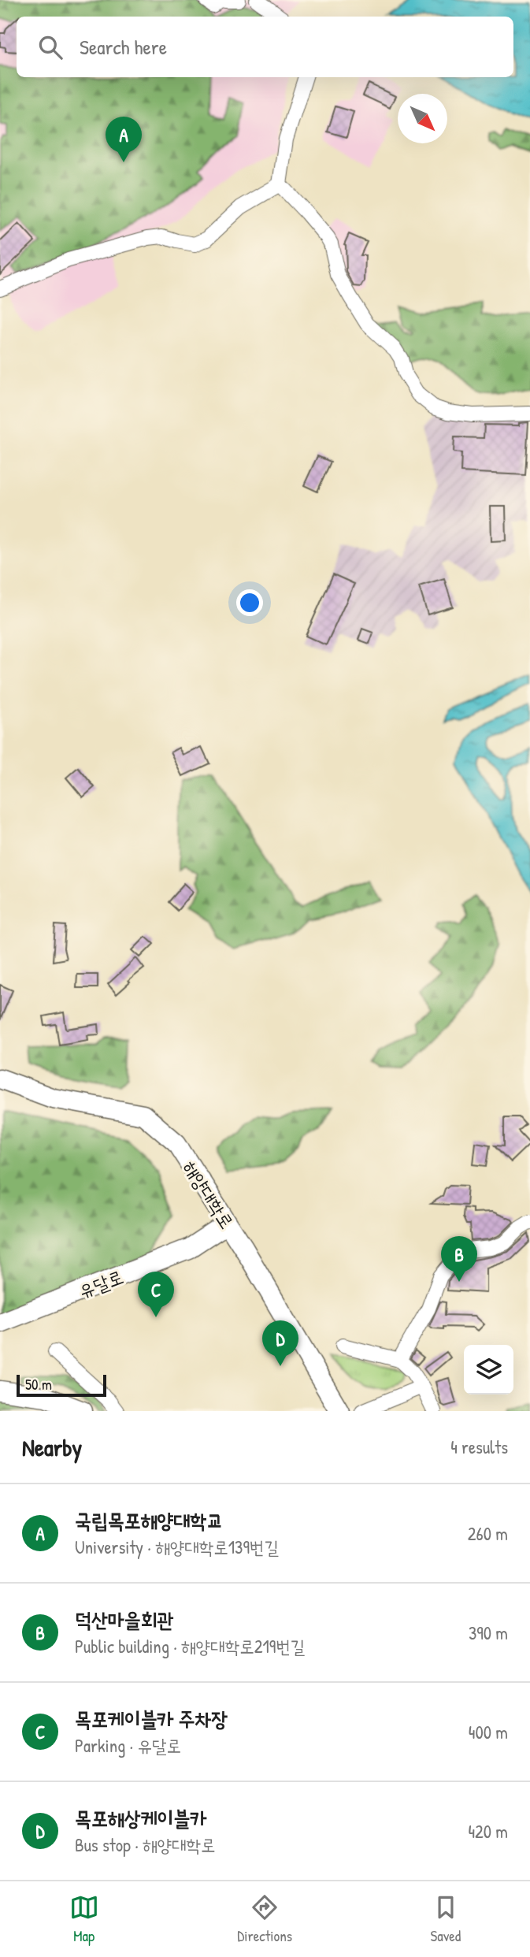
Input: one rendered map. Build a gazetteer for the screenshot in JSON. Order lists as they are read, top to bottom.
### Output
{
  "streets": {
    "street": ["해양대학로", "유달로"]
  },
  "crossings": [
    ["해양대학로", "유달로"]
  ],
  "scale_bar": "50 m",
  "north": "bottom right",
  "page": {
    "search": "Search here",
    "pins": [
      "A",
      "B",
      "C",
      "D"
    ],
    "scale": "50 m",
    "heading": ["Nearby", "4 results"],
    "list": [
      {
        "mark": "A",
        "name": "국립목포해양대학교",
        "note": "University · 해양대학로139번길",
        "value": "260 m"
      },
      {
        "mark": "B",
        "name": "덕산마을회관",
        "note": "Public building · 해양대학로219번길",
        "value": "390 m"
      },
      {
        "mark": "C",
        "name": "목포케이블카 주차장",
        "note": "Parking · 유달로",
        "value": "400 m"
      },
      {
        "mark": "D",
        "name": "목포해상케이블카",
        "note": "Bus stop · 해양대학로",
        "value": "420 m"
      }
    ],
    "nav": ["Map", "Directions", "Saved"]
  }
}
